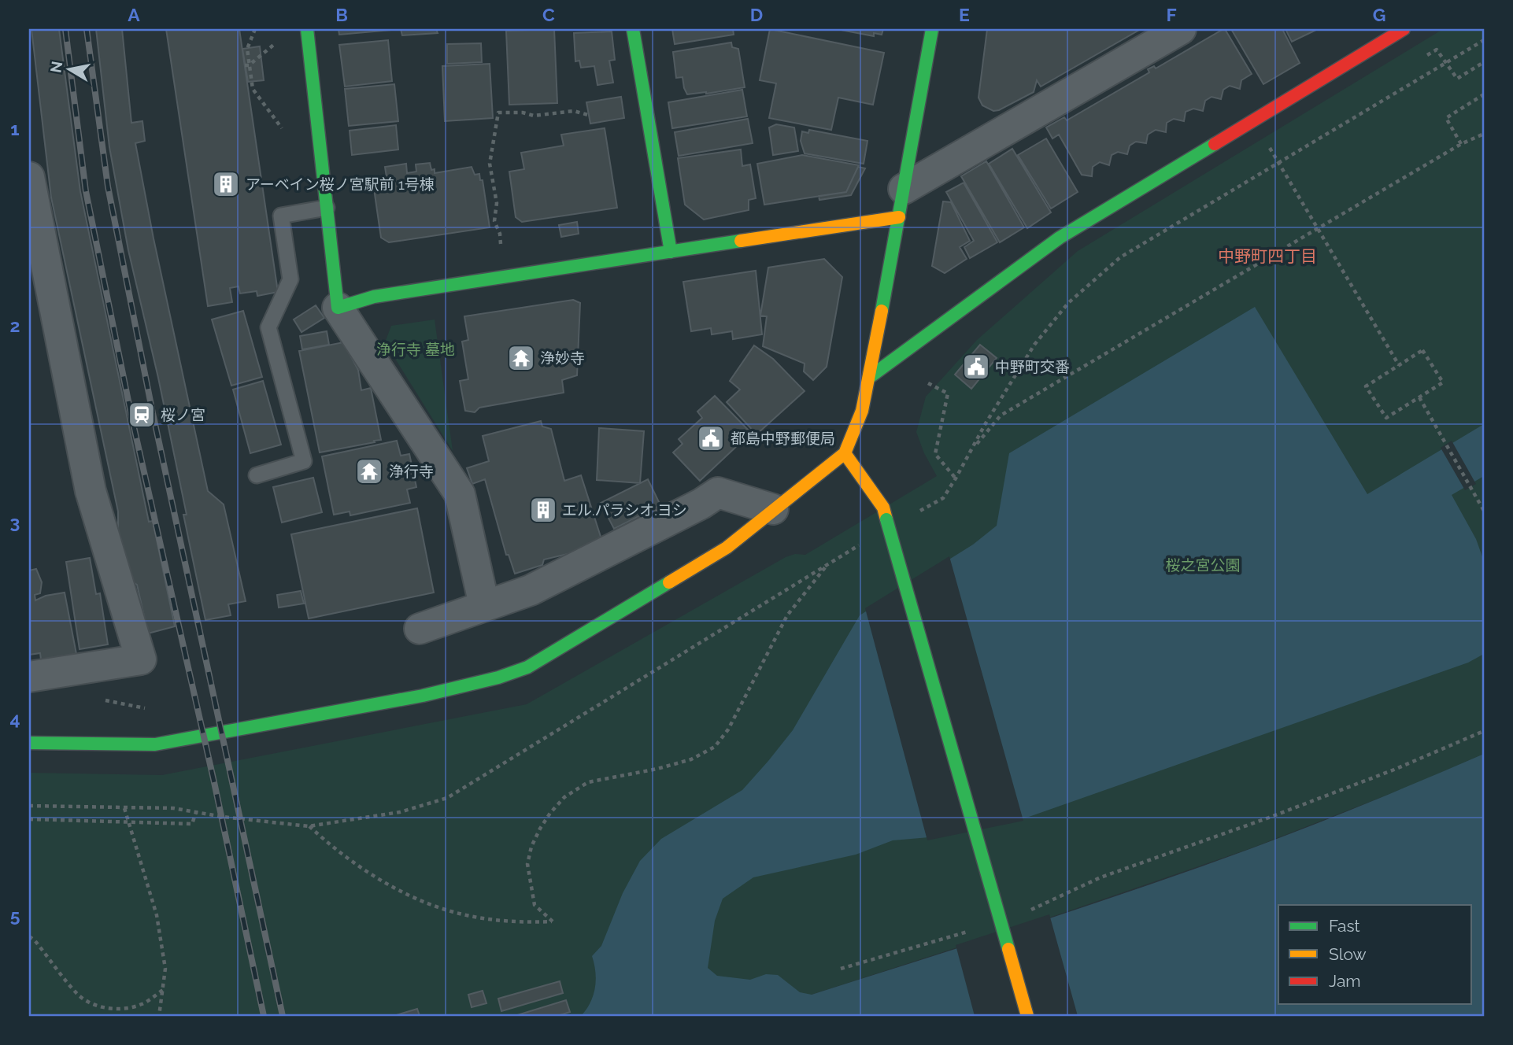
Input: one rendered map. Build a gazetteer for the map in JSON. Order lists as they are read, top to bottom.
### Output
{
  "districts": ["中野町四丁目"],
  "parks": ["浄行寺 墓地", "桜之宮公園"],
  "places": {
    "building": ["アーベイン桜ノ宮駅前 1号棟", "エル.パラシオ.ヨシ"],
    "temple": ["浄妙寺", "浄行寺"],
    "public building": ["中野町交番", "都島中野郵便局"],
    "station": ["桜ノ宮"]
  },
  "legend": ["Fast", "Slow", "Jam"],
  "north": "left",
  "grid": {
    "columns": [
      "A",
      "B",
      "C",
      "D",
      "E",
      "F",
      "G"
    ],
    "rows": [
      "1",
      "2",
      "3",
      "4",
      "5"
    ]
  }
}
